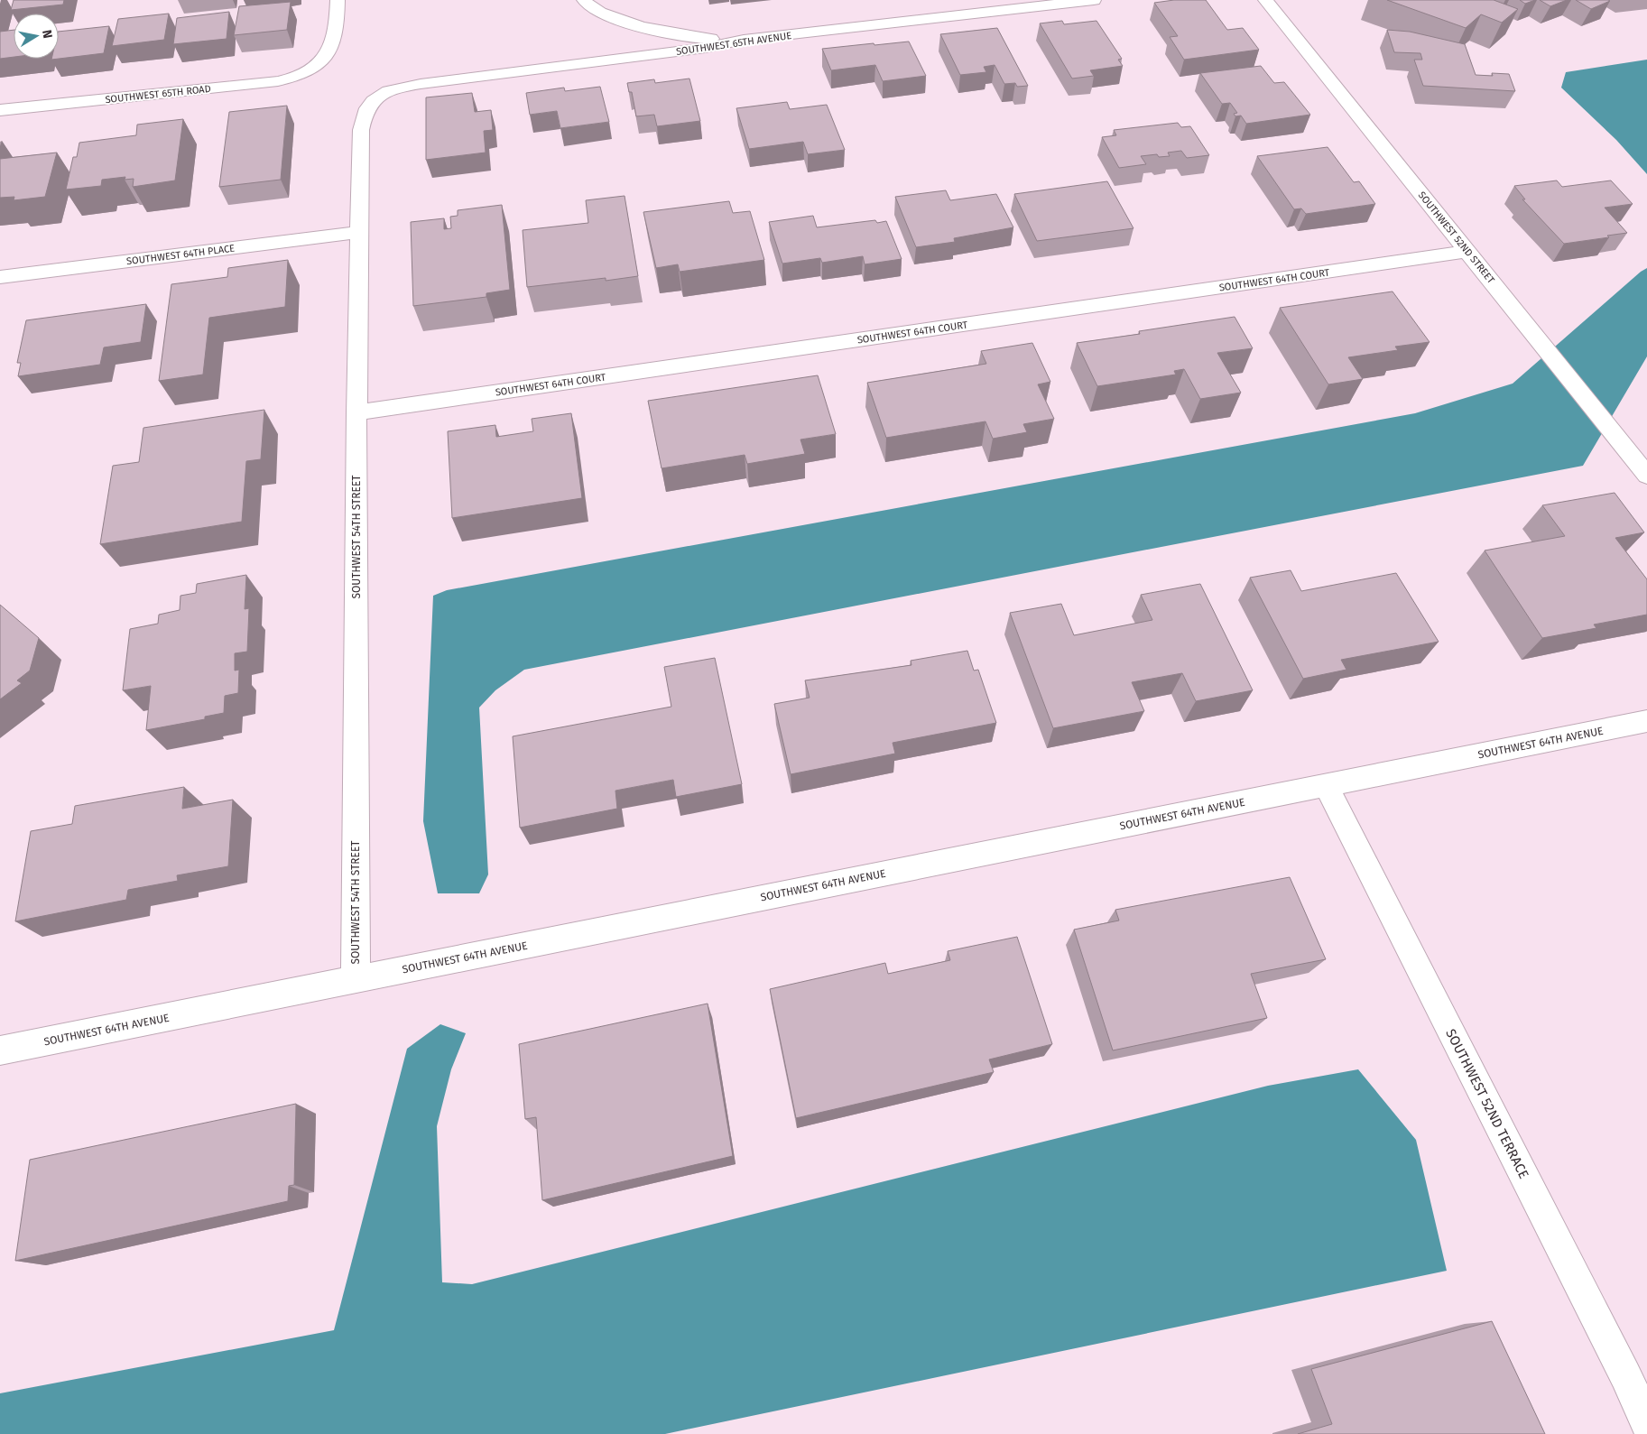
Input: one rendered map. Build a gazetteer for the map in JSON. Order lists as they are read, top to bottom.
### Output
{
  "streets": {
    "street": [
      "SOUTHWEST 65TH AVENUE",
      "SOUTHWEST 65TH ROAD",
      "SOUTHWEST 52ND STREET",
      "SOUTHWEST 64TH PLACE",
      "SOUTHWEST 64TH COURT",
      "SOUTHWEST 54TH STREET",
      "SOUTHWEST 64TH AVENUE",
      "SOUTHWEST 52ND TERRACE"
    ]
  },
  "crossings": [
    ["SOUTHWEST 65TH AVENUE", "SOUTHWEST 54TH STREET"],
    ["SOUTHWEST 52ND STREET", "SOUTHWEST 64TH COURT"],
    ["SOUTHWEST 64TH PLACE", "SOUTHWEST 54TH STREET"],
    ["SOUTHWEST 64TH COURT", "SOUTHWEST 54TH STREET"],
    ["SOUTHWEST 54TH STREET", "SOUTHWEST 64TH AVENUE"],
    ["SOUTHWEST 64TH AVENUE", "SOUTHWEST 52ND TERRACE"]
  ],
  "north": "right"
}
